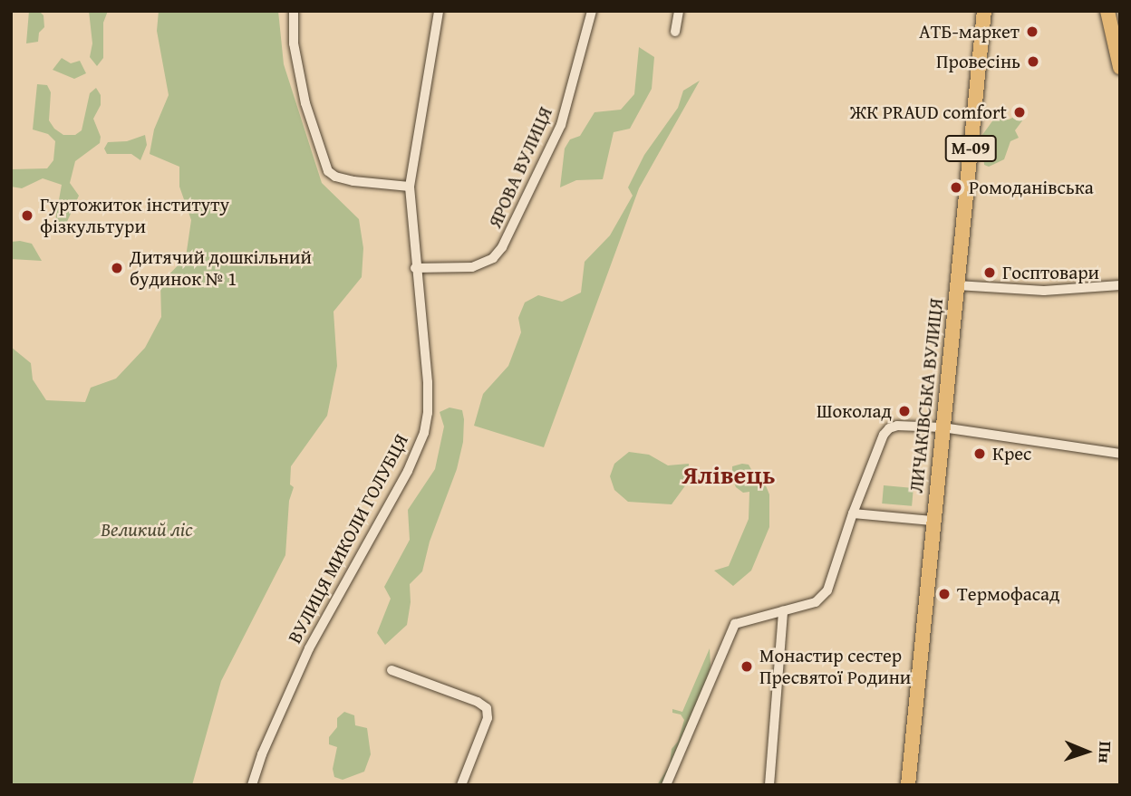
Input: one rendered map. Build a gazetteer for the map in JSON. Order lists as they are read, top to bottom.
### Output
{
  "streets": {
    "main road": ["М-09", "ЛИЧАКІВСЬКА ВУЛИЦЯ"],
    "street": ["ЯРОВА ВУЛИЦЯ", "ВУЛИЦЯ МИКОЛИ ГОЛУБЦЯ"]
  },
  "crossings": [
    ["ЯРОВА ВУЛИЦЯ", "ВУЛИЦЯ МИКОЛИ ГОЛУБЦЯ"]
  ],
  "districts": ["Ялівець"],
  "parks": ["Великий ліс"],
  "places": [
    "АТБ-маркет",
    "Провесінь",
    "ЖК PRAUD comfort",
    "Ромоданівська",
    "Гуртожиток інституту фізкультури",
    "Дитячий дошкільний будинок № 1",
    "Госптовари",
    "Шоколад",
    "Крес",
    "Термофасад",
    "Монастир сестер Пресвятої Родини"
  ],
  "north": "right"
}
